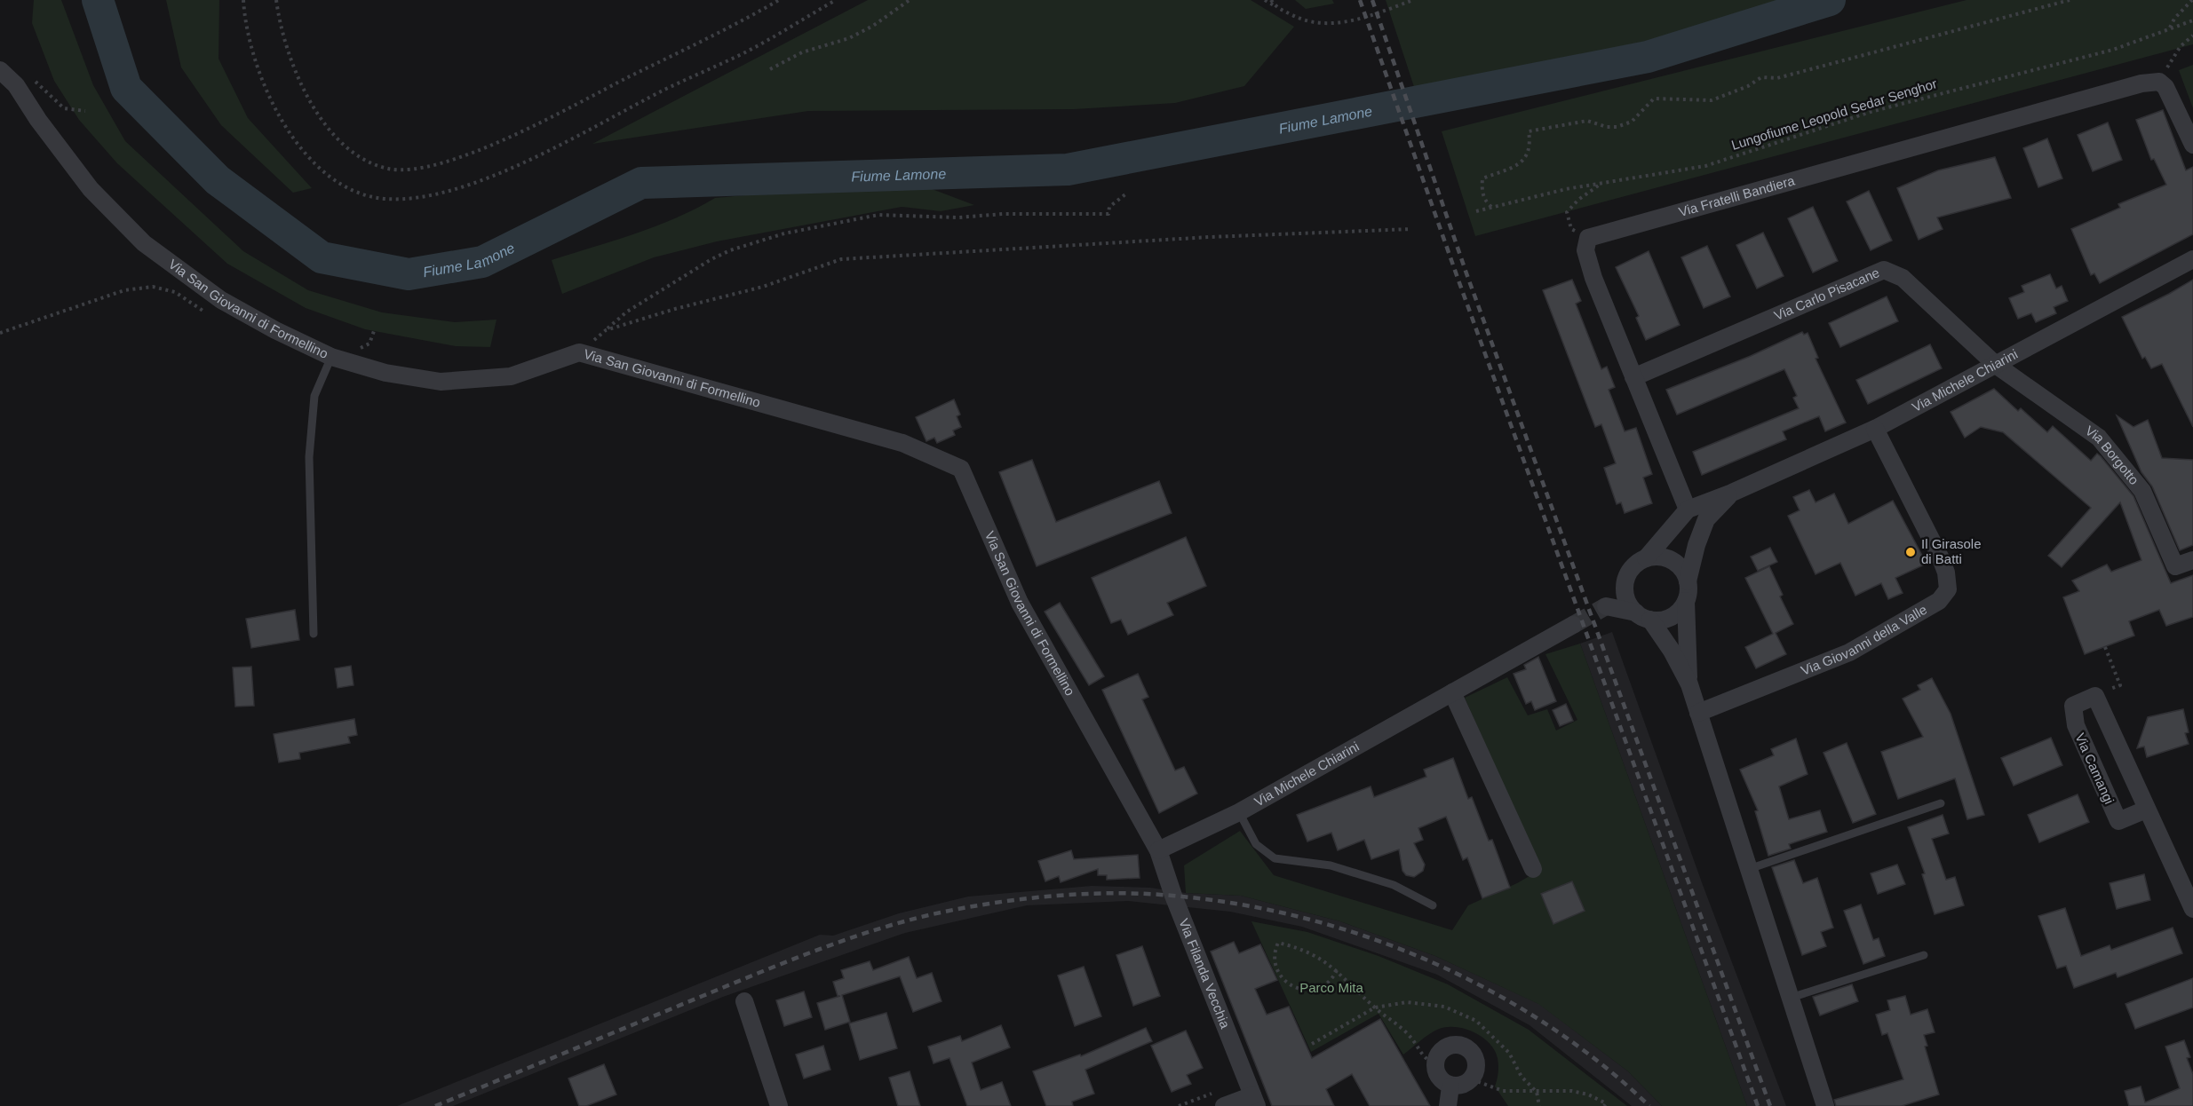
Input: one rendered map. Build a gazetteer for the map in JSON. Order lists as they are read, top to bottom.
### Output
{
  "streets": {
    "street": [
      "Via Fratelli Bandiera",
      "Via Carlo Pisacane",
      "Via San Giovanni di Formellino",
      "Via Michele Chiarini",
      "Via Borgotto",
      "Via Giovanni della Valle",
      "Via Camangi",
      "Via Filanda Vecchia"
    ],
    "path": ["Lungofiume Leopold Sedar Senghor"]
  },
  "crossings": [
    ["Via Carlo Pisacane", "Via Michele Chiarini"],
    ["Via Carlo Pisacane", "Via Borgotto"],
    ["Via San Giovanni di Formellino", "Via Michele Chiarini"],
    ["Via San Giovanni di Formellino", "Via Filanda Vecchia"],
    ["Via Michele Chiarini", "Via Borgotto"],
    ["Via Michele Chiarini", "Via Giovanni della Valle"],
    ["Via Michele Chiarini", "Via Filanda Vecchia"]
  ],
  "water": ["Fiume Lamone"],
  "parks": ["Parco Mita"],
  "places": ["Il Girasole di Batti"]
}
